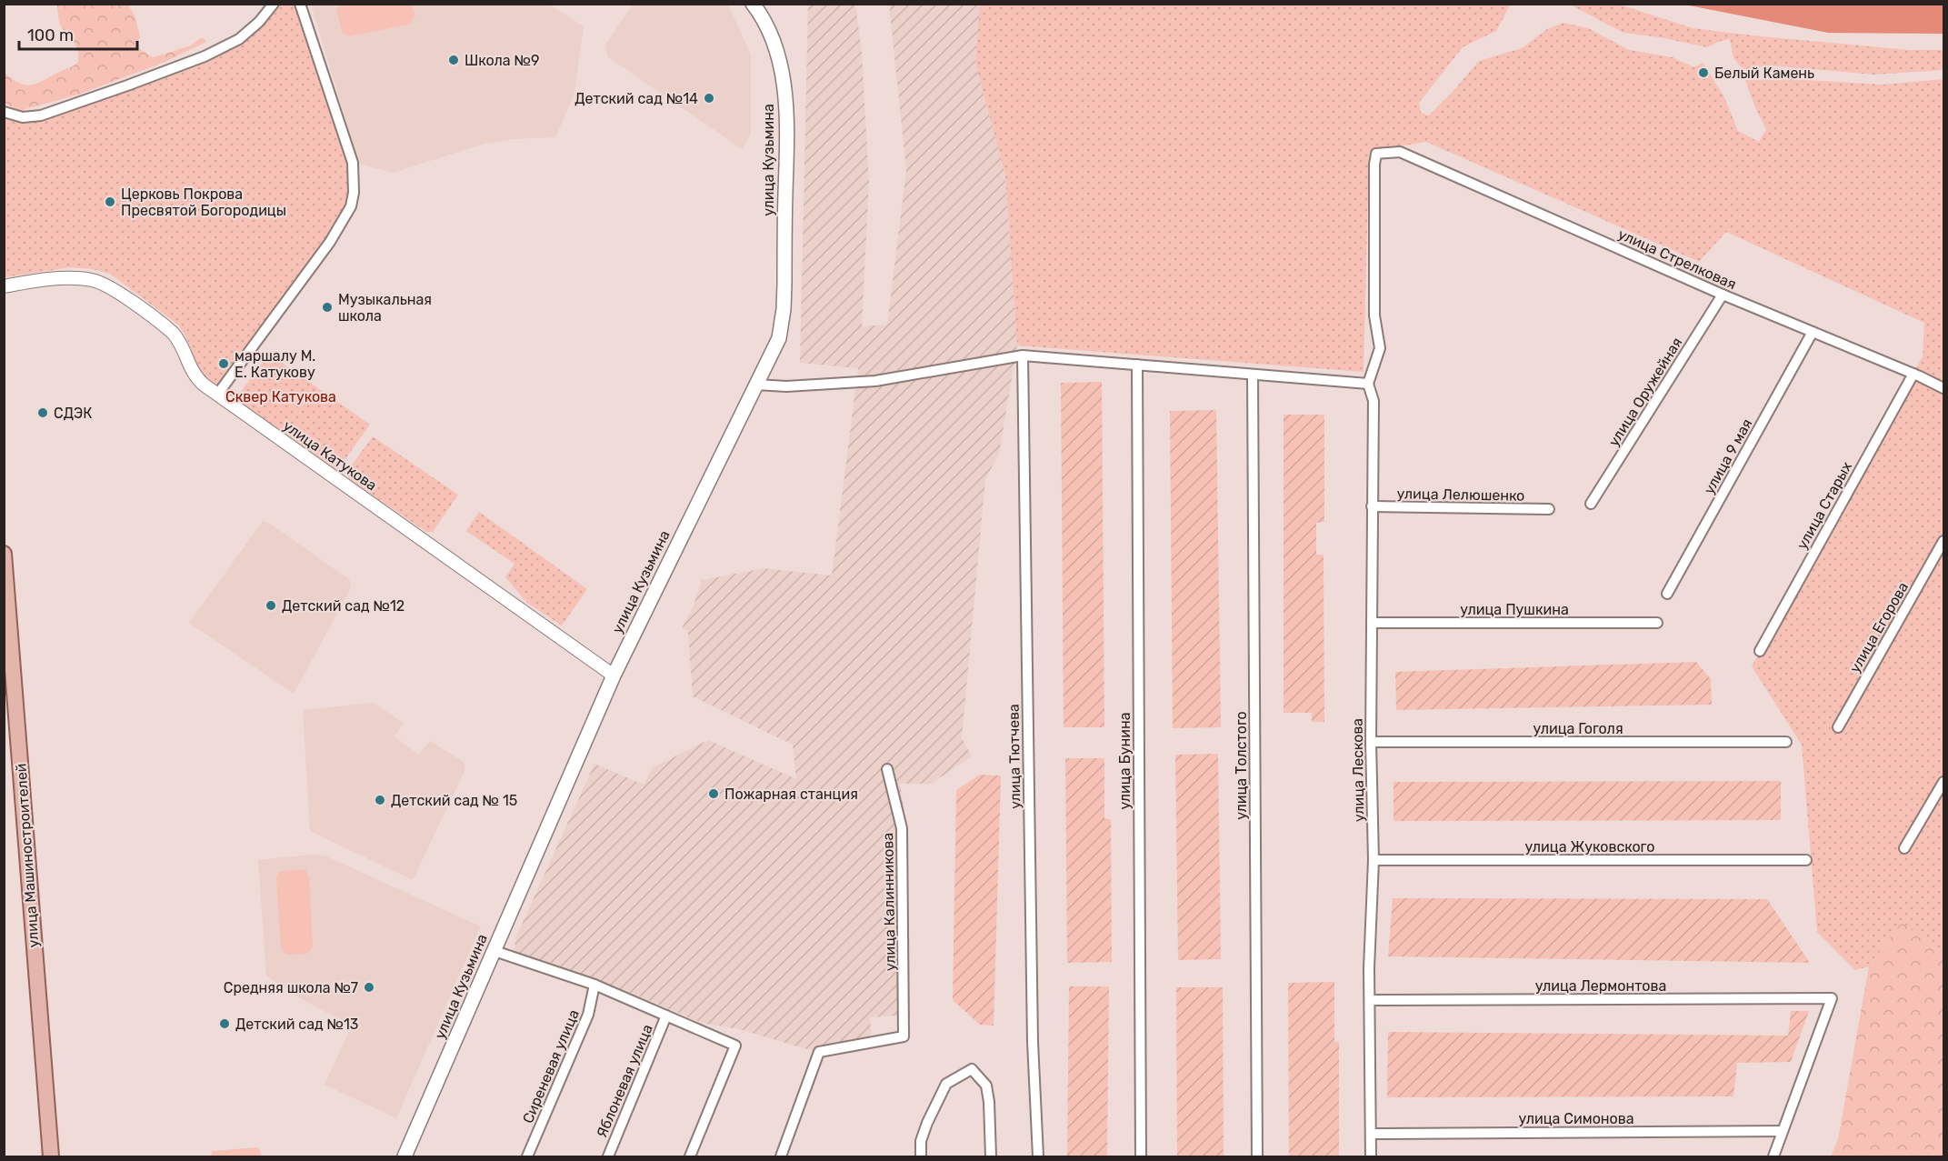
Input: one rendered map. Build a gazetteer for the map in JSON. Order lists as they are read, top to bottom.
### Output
{
  "streets": {
    "main road": ["улица Кузьмина", "улица Машиностроителей"],
    "street": [
      "улица Стрелковая",
      "улица Оружейная",
      "улица Катукова",
      "улица 9 мая",
      "улица Лелюшенко",
      "улица Старых",
      "улица Пушкина",
      "улица Егорова",
      "улица Гоголя",
      "улица Тютчева",
      "улица Бунина",
      "улица Толстого",
      "улица Лескова",
      "улица Жуковского",
      "улица Калинникова",
      "улица Лермонтова",
      "Сиреневая улица",
      "Яблоневая улица",
      "улица Симонова"
    ]
  },
  "crossings": [
    ["улица Кузьмина", "улица Катукова"],
    ["улица Стрелковая", "улица Оружейная"],
    ["улица Стрелковая", "улица 9 мая"],
    ["улица Стрелковая", "улица Старых"],
    ["улица Стрелковая", "улица Лескова"],
    ["улица Лелюшенко", "улица Лескова"],
    ["улица Пушкина", "улица Лескова"],
    ["улица Гоголя", "улица Лескова"],
    ["улица Лескова", "улица Жуковского"],
    ["улица Лескова", "улица Лермонтова"],
    ["улица Лескова", "улица Симонова"],
    ["улица Лермонтова", "улица Симонова"]
  ],
  "parks": ["Сквер Катукова"],
  "places": [
    "Школа №9",
    "Белый Камень",
    "Детский сад №14",
    "Церковь Покрова Пресвятой Богородицы",
    "Музыкальная школа",
    "маршалу М. Е. Катукову",
    "СДЭК",
    "Детский сад №12",
    "Пожарная станция",
    "Детский сад № 15",
    "Средняя школа №7",
    "Детский сад №13"
  ],
  "scale_bar": "100 m"
}
